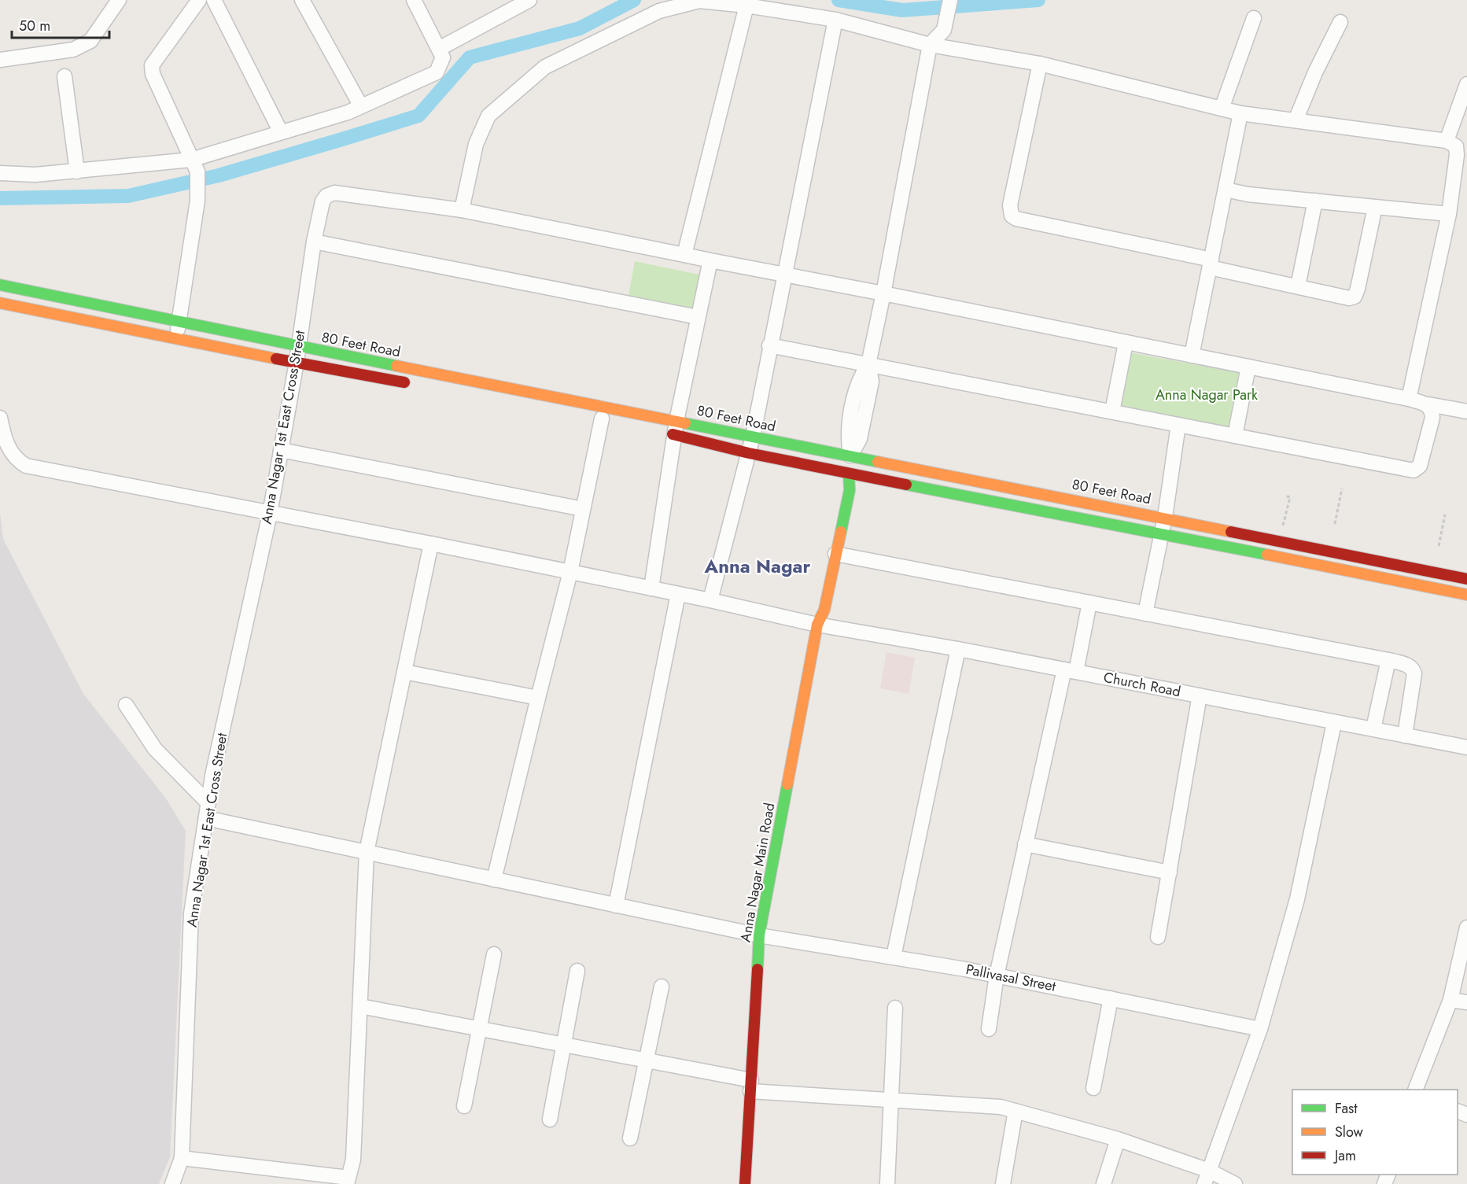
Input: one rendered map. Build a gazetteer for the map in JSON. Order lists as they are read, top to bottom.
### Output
{
  "streets": {
    "main road": ["80 Feet Road", "Anna Nagar Main Road"],
    "street": ["Anna Nagar 1st East Cross Street", "Church Road", "Pallivasal Street"]
  },
  "crossings": [
    ["80 Feet Road", "Anna Nagar 1st East Cross Street"],
    ["80 Feet Road", "Anna Nagar Main Road"],
    ["Anna Nagar 1st East Cross Street", "Church Road"],
    ["Anna Nagar 1st East Cross Street", "Pallivasal Street"],
    ["Church Road", "Anna Nagar Main Road"],
    ["Anna Nagar Main Road", "Pallivasal Street"]
  ],
  "districts": ["Anna Nagar"],
  "parks": ["Anna Nagar Park"],
  "legend": ["Fast", "Slow", "Jam"],
  "scale_bar": "50 m"
}
